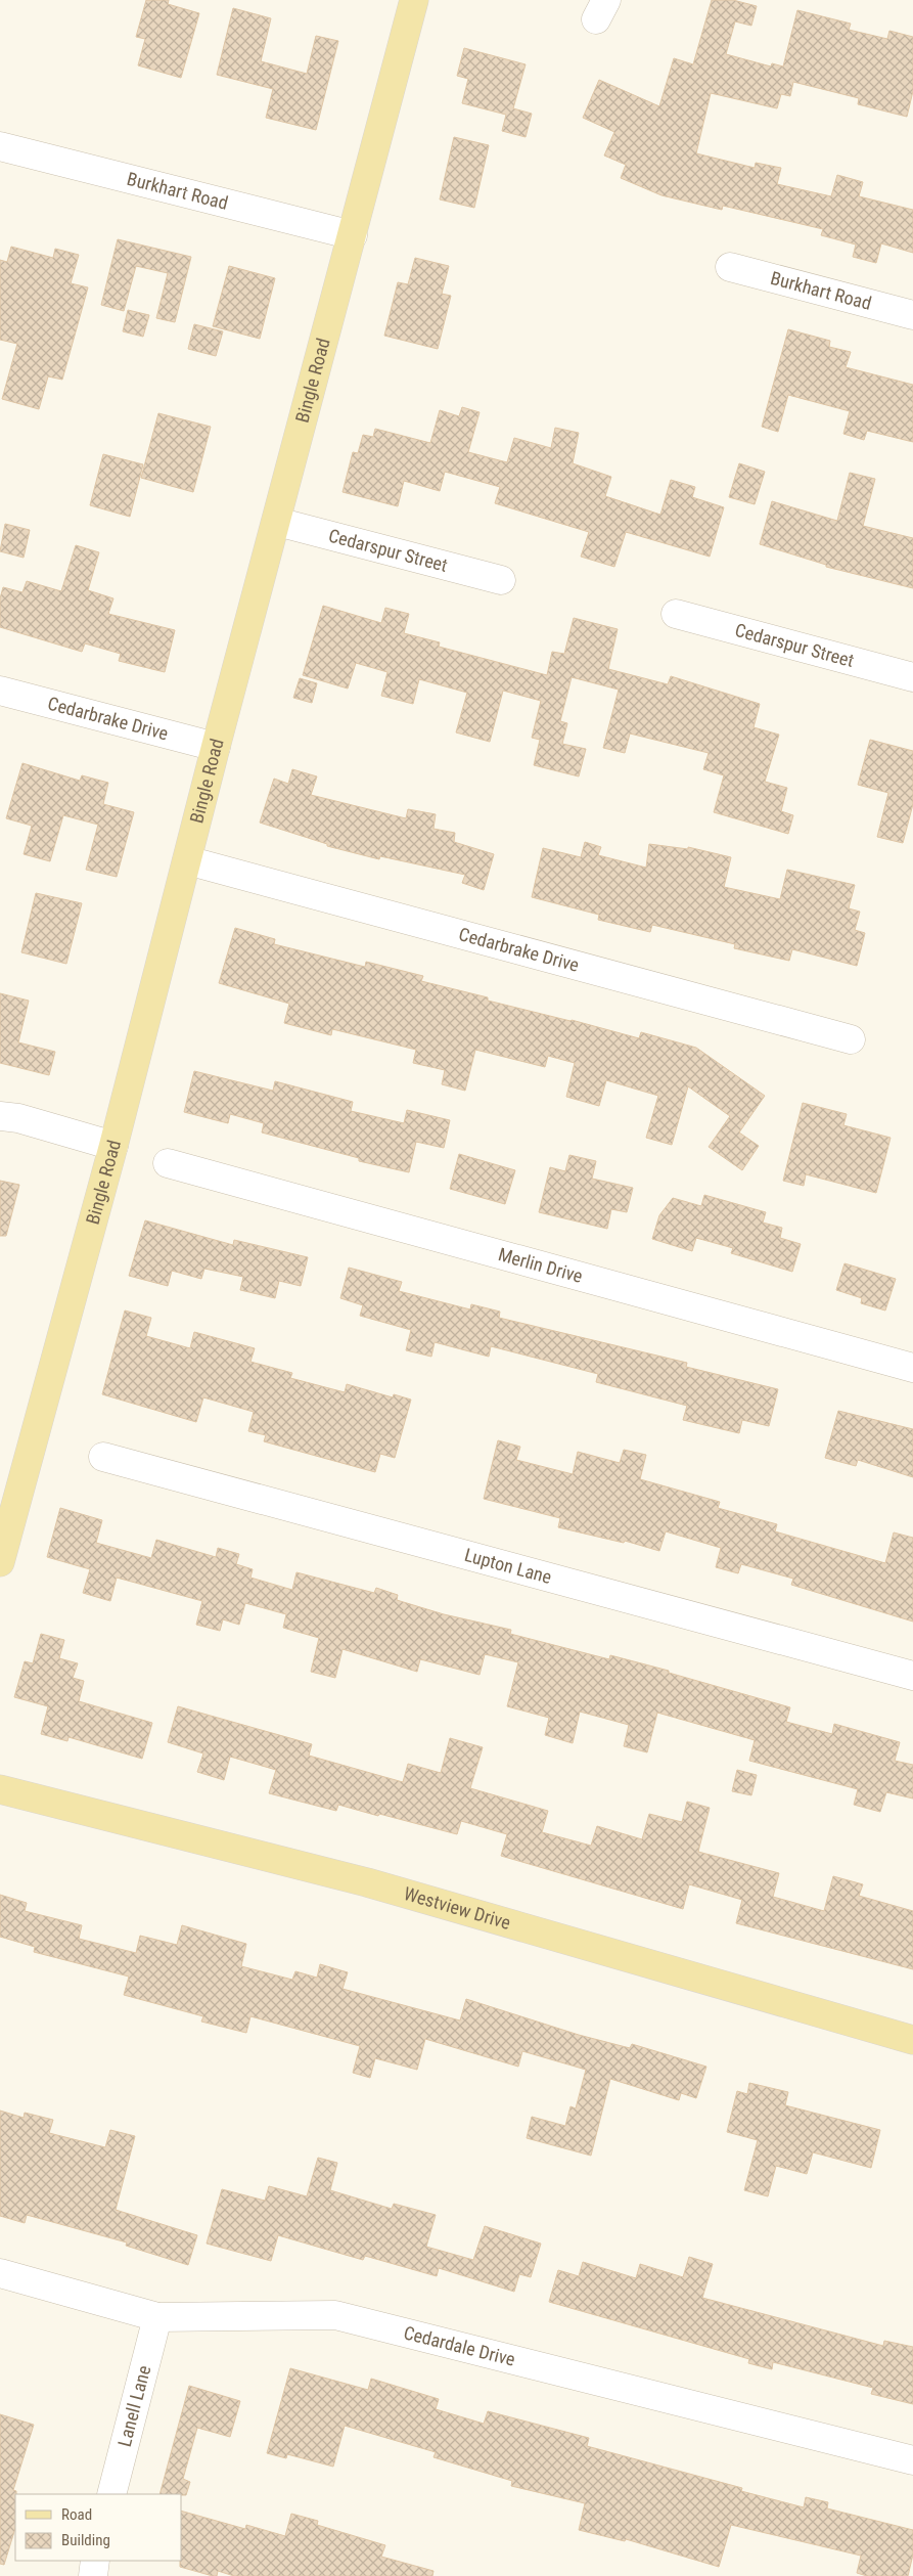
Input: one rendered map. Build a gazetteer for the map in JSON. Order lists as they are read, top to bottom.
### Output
{
  "streets": {
    "main road": ["Bingle Road", "Westview Drive"],
    "street": [
      "Burkhart Road",
      "Cedarspur Street",
      "Cedarbrake Drive",
      "Merlin Drive",
      "Lupton Lane",
      "Cedardale Drive",
      "Lanell Lane"
    ]
  },
  "crossings": [
    ["Burkhart Road", "Bingle Road"],
    ["Bingle Road", "Cedarspur Street"],
    ["Bingle Road", "Cedarbrake Drive"],
    ["Cedardale Drive", "Lanell Lane"]
  ],
  "legend": ["Road", "Building"]
}
